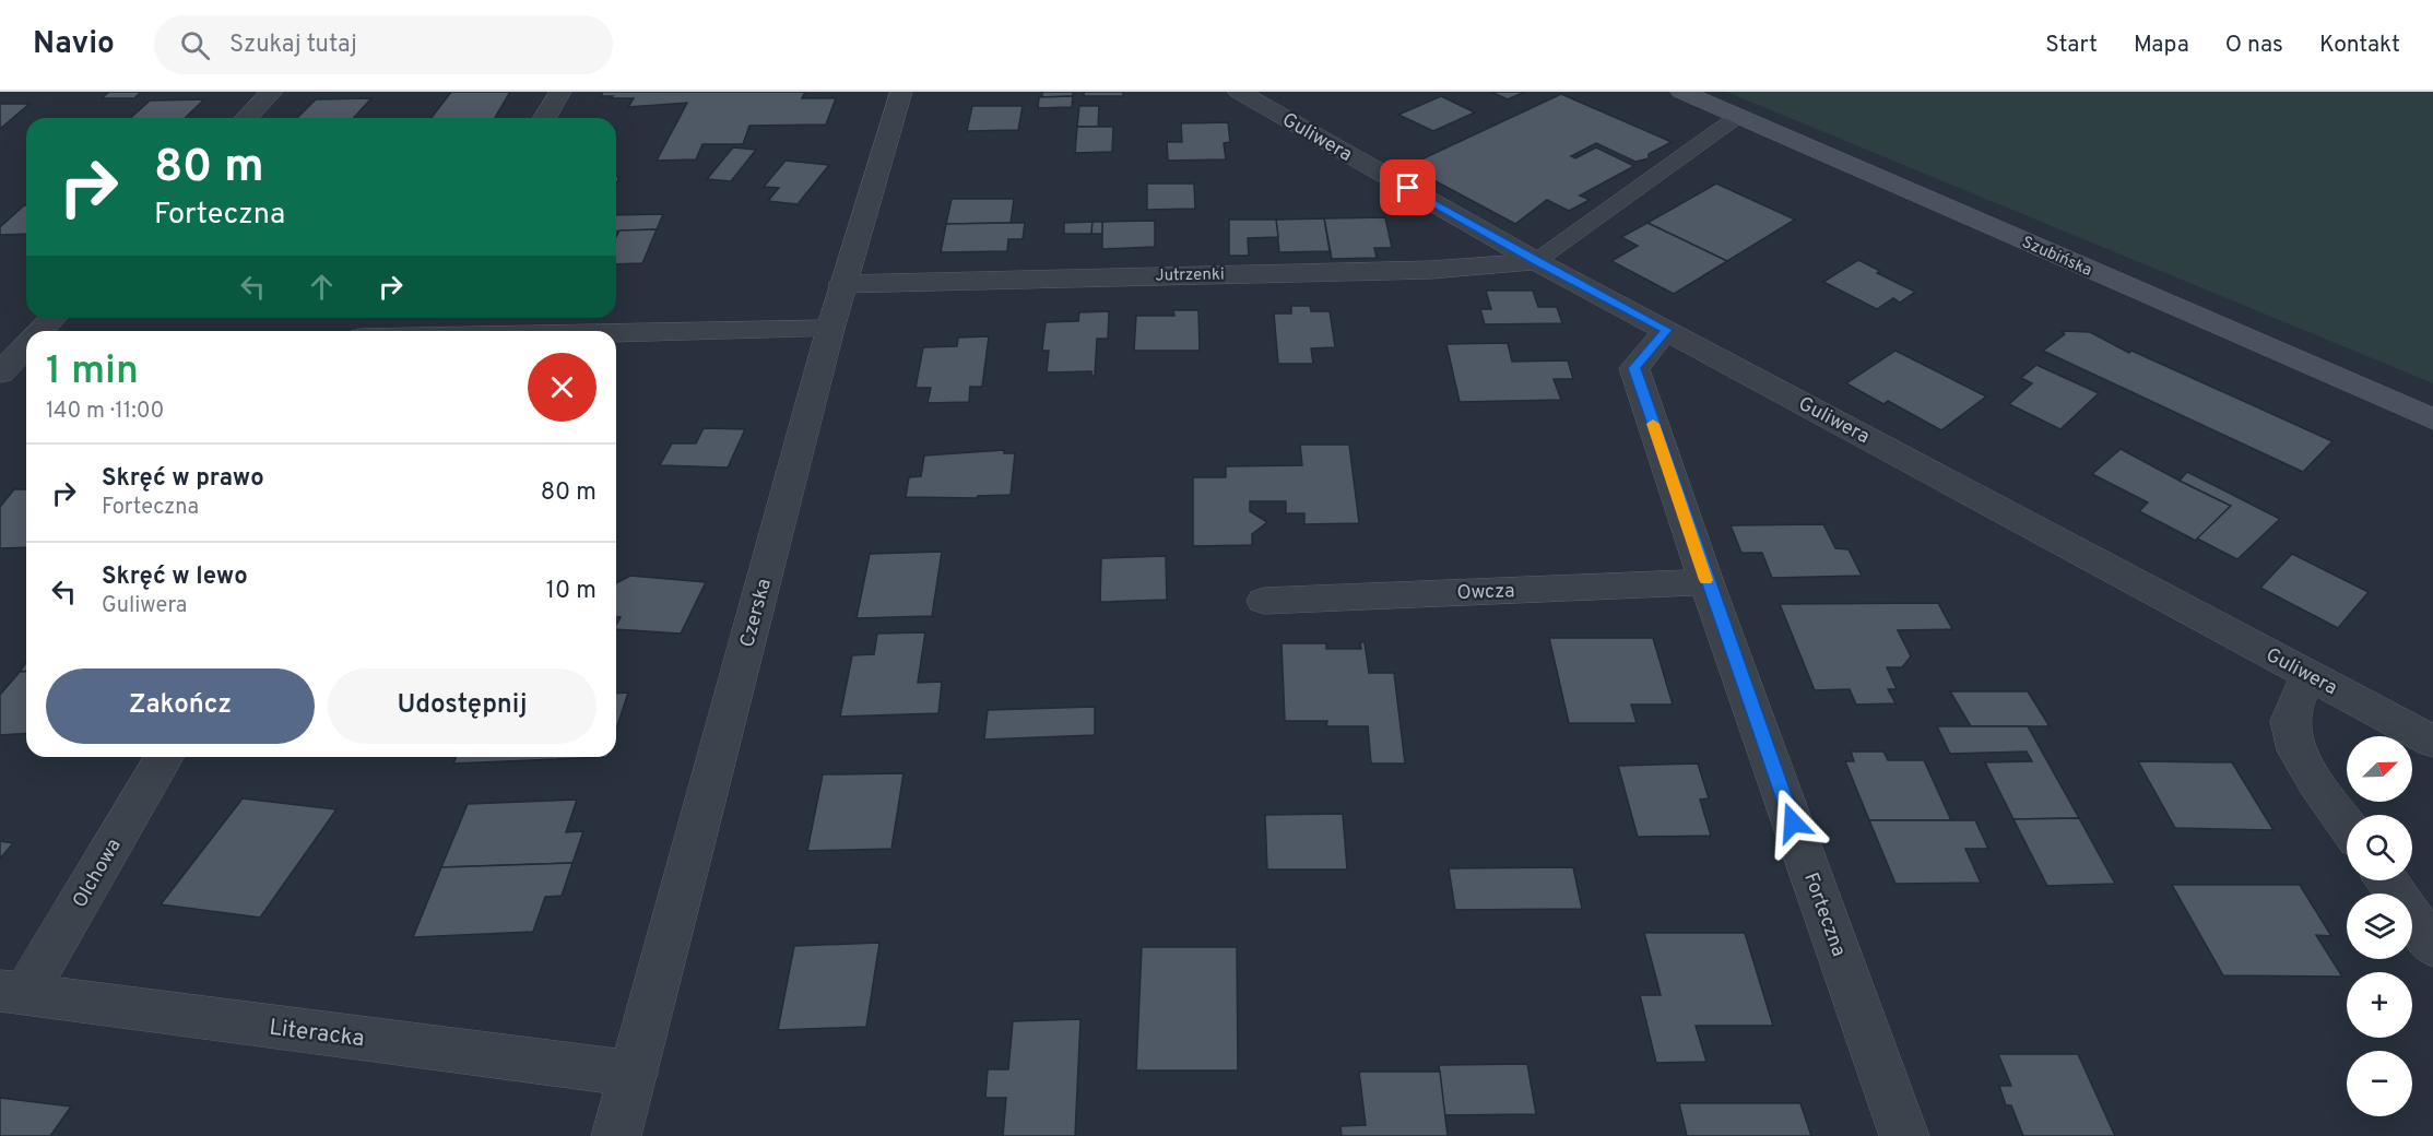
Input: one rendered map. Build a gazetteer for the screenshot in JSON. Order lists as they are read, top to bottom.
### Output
{
  "streets": {
    "main road": ["Szubińska"],
    "street": [
      "Guliwera",
      "Jutrzenki",
      "Owcza",
      "Czerska",
      "Olchowa",
      "Forteczna",
      "Literacka"
    ]
  },
  "crossings": [
    ["Guliwera", "Jutrzenki"],
    ["Guliwera", "Forteczna"],
    ["Jutrzenki", "Czerska"],
    ["Owcza", "Forteczna"],
    ["Czerska", "Literacka"],
    ["Olchowa", "Literacka"]
  ],
  "north": "top right",
  "page": {
    "header": "Navio",
    "search": "Szukaj tutaj",
    "nav": [
      "Start",
      "Mapa",
      "O nas",
      "Kontakt"
    ],
    "turn": ["80 m", "Forteczna"],
    "heading": ["1 min", "140 m · 11:00"],
    "list": [
      {
        "name": "Skręć w prawo",
        "note": "Forteczna",
        "value": "80 m"
      },
      {
        "name": "Skręć w lewo",
        "note": "Guliwera",
        "value": "10 m"
      }
    ],
    "buttons": ["Zakończ", "Udostępnij"],
    "map_buttons": ["+", "−"]
  }
}
